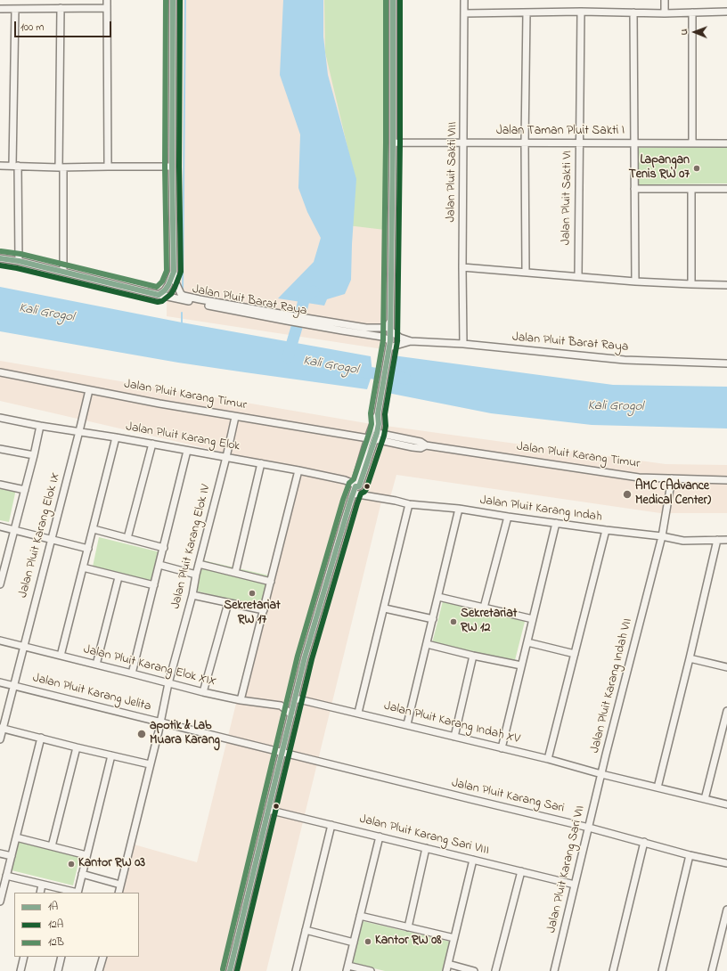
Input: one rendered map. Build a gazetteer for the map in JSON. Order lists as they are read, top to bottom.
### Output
{
  "streets": {
    "street": [
      "Jalan Taman Pluit Sakti I",
      "Jalan Pluit Sakti VIII",
      "Jalan Pluit Sakti VI",
      "Jalan Pluit Barat Raya",
      "Jalan Pluit Karang Timur",
      "Jalan Pluit Karang Elok",
      "Jalan Pluit Karang Indah",
      "Jalan Pluit Karang Elok IX",
      "Jalan Pluit Karang Elok IV",
      "Jalan Pluit Karang Elok XIX",
      "Jalan Pluit Karang Indah VII",
      "Jalan Pluit Karang Jelita",
      "Jalan Pluit Karang Indah XV",
      "Jalan Pluit Karang Sari",
      "Jalan Pluit Karang Sari VIII",
      "Jalan Pluit Karang Sari VII"
    ]
  },
  "crossings": [
    ["Jalan Taman Pluit Sakti I", "Jalan Pluit Sakti VIII"],
    ["Jalan Taman Pluit Sakti I", "Jalan Pluit Sakti VI"],
    ["Jalan Pluit Sakti VIII", "Jalan Pluit Barat Raya"],
    ["Jalan Pluit Karang Timur", "Jalan Pluit Karang Elok IX"],
    ["Jalan Pluit Karang Timur", "Jalan Pluit Karang Elok IV"],
    ["Jalan Pluit Karang Timur", "Jalan Pluit Karang Indah VII"],
    ["Jalan Pluit Karang Elok", "Jalan Pluit Karang Elok IX"],
    ["Jalan Pluit Karang Elok", "Jalan Pluit Karang Elok IV"],
    ["Jalan Pluit Karang Indah", "Jalan Pluit Karang Indah VII"],
    ["Jalan Pluit Karang Elok IX", "Jalan Pluit Karang Elok XIX"],
    ["Jalan Pluit Karang Elok IX", "Jalan Pluit Karang Jelita"],
    ["Jalan Pluit Karang Elok IV", "Jalan Pluit Karang Elok XIX"],
    ["Jalan Pluit Karang Elok IV", "Jalan Pluit Karang Jelita"],
    ["Jalan Pluit Karang Indah VII", "Jalan Pluit Karang Indah XV"],
    ["Jalan Pluit Karang Indah VII", "Jalan Pluit Karang Sari VII"],
    ["Jalan Pluit Karang Jelita", "Jalan Pluit Karang Sari"],
    ["Jalan Pluit Karang Indah XV", "Jalan Pluit Karang Sari VII"],
    ["Jalan Pluit Karang Sari", "Jalan Pluit Karang Sari VII"],
    ["Jalan Pluit Karang Sari VIII", "Jalan Pluit Karang Sari VII"]
  ],
  "water": ["Kali Grogol"],
  "places": [
    "Lapangan Tenis RW 07",
    "AMC (Advance Medical Center)",
    "Sekretariat RW 17",
    "Sekretariat RW 12",
    "apotik & Lab Muara Karang",
    "Kantor RW 03",
    "Kantor RW 08"
  ],
  "lines": ["transit line 1A", "transit line 12A", "transit line 12B"],
  "legend": ["1A", "12A", "12B"],
  "scale_bar": "100 m",
  "north": "left"
}
